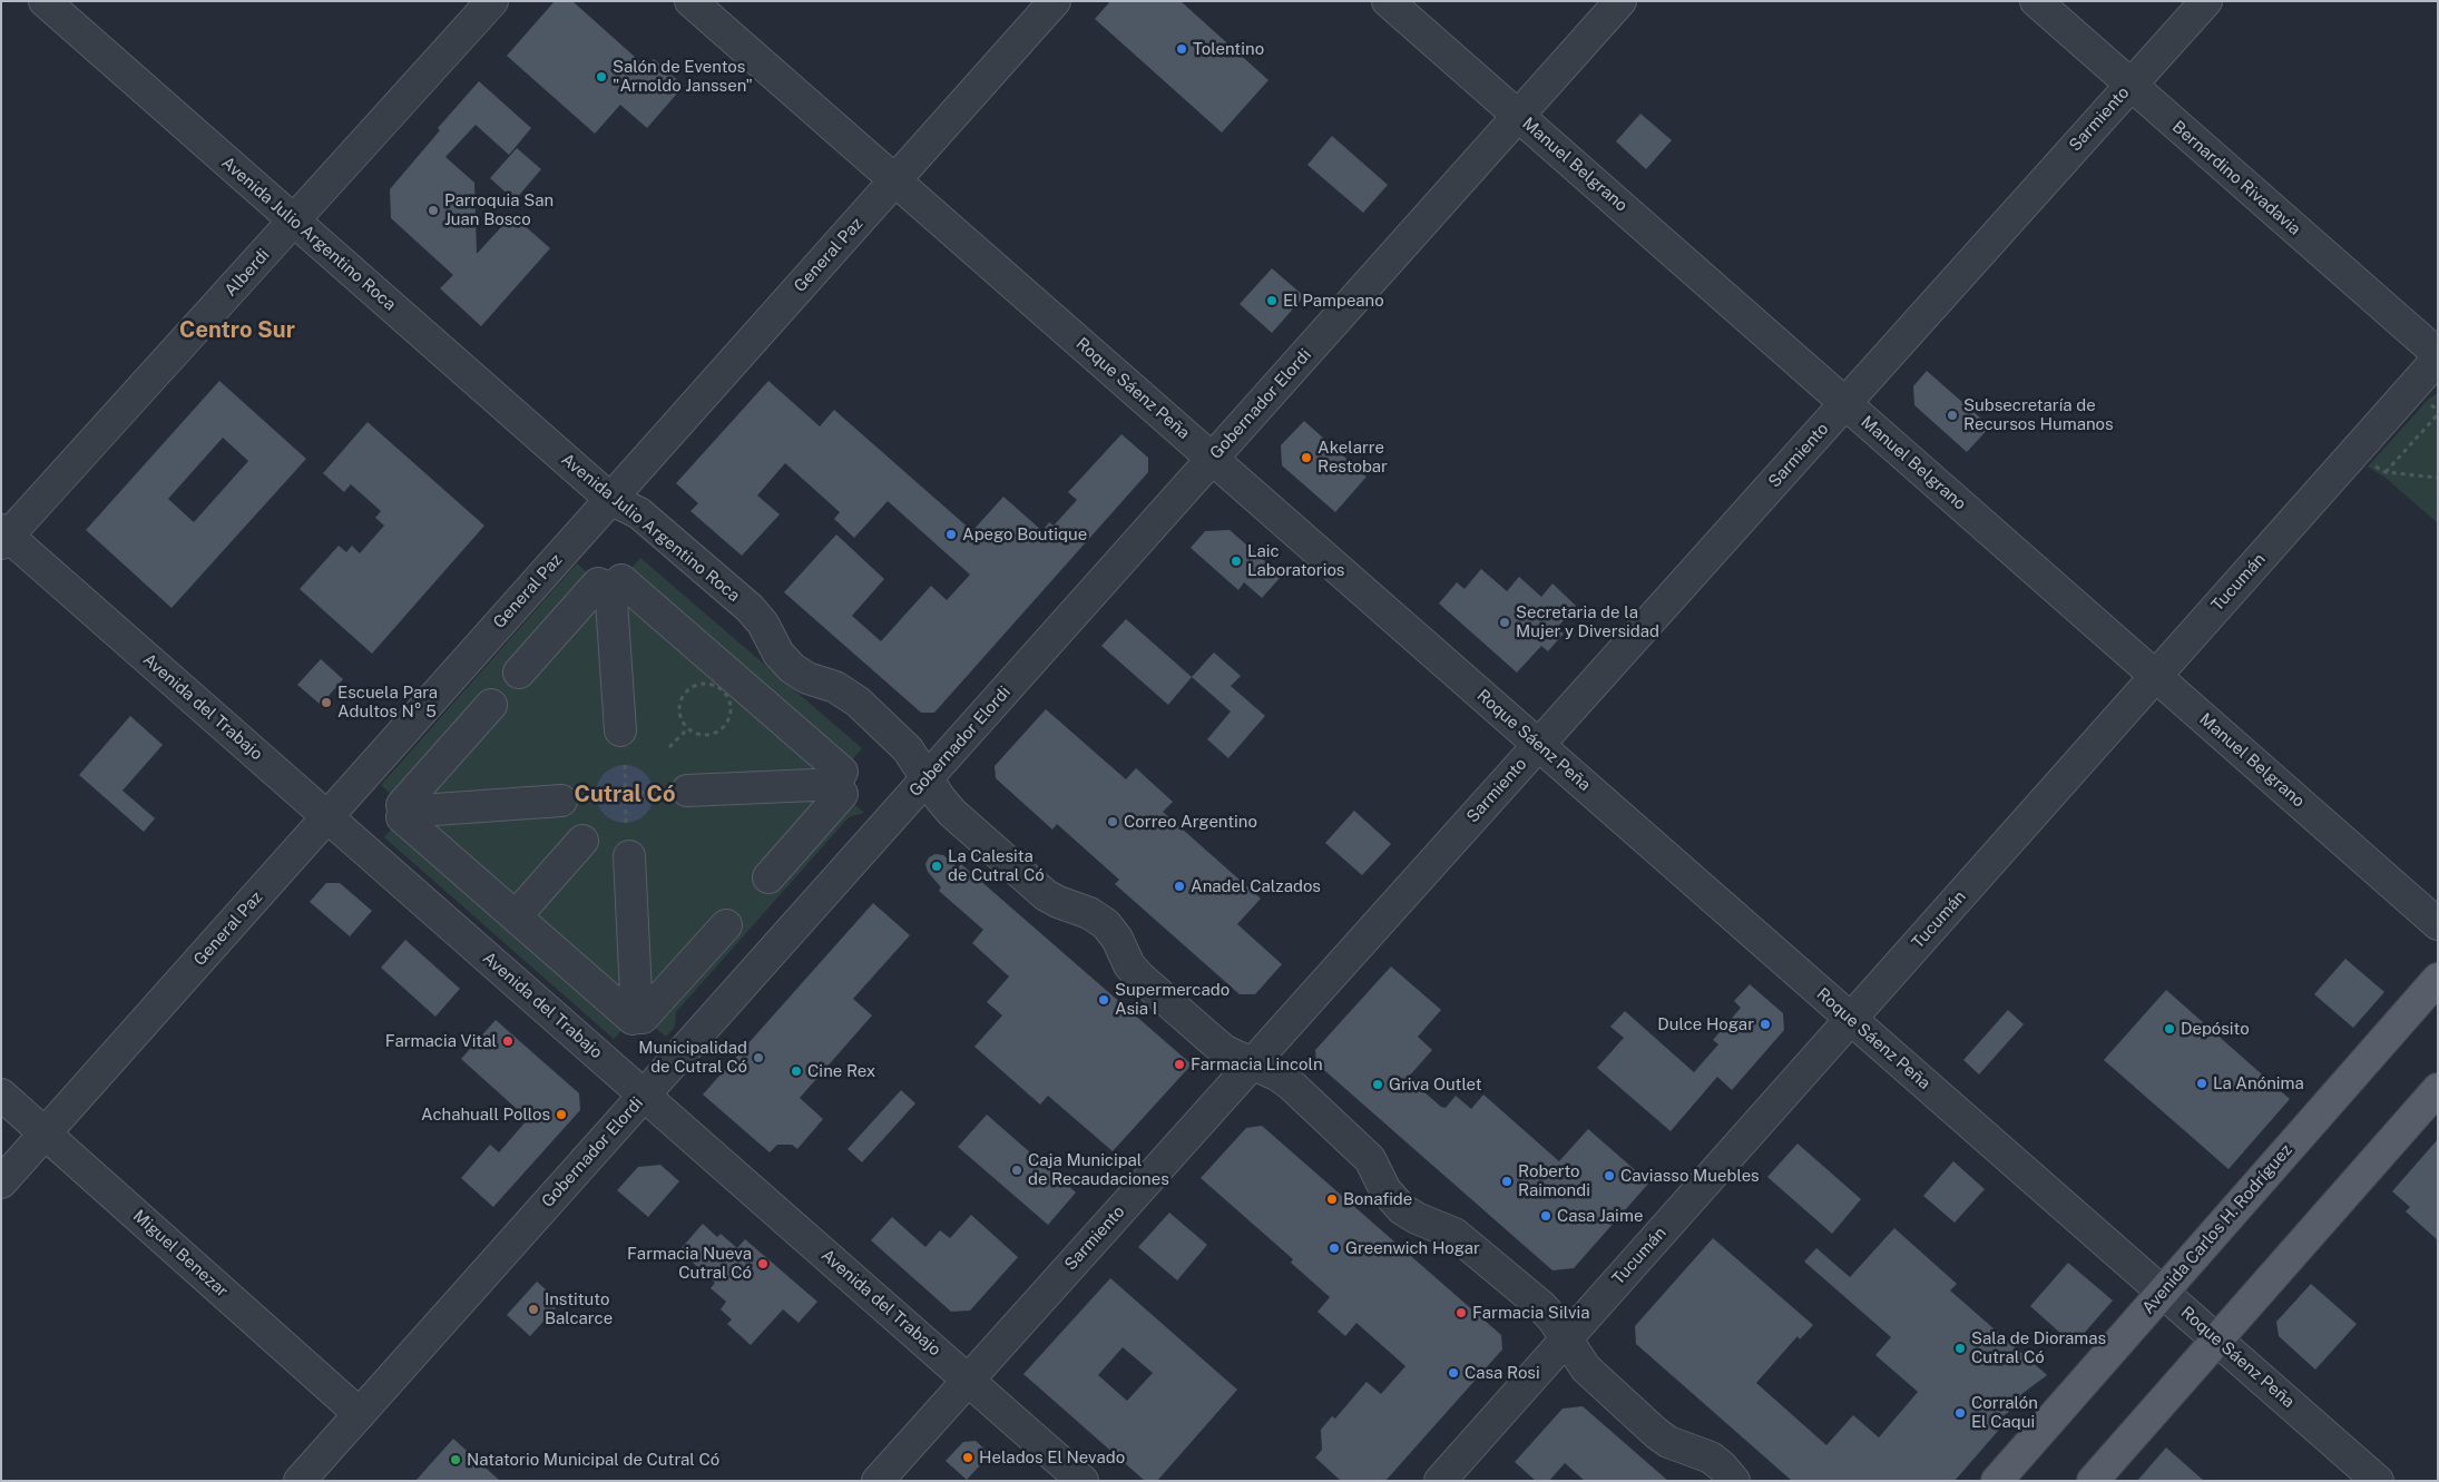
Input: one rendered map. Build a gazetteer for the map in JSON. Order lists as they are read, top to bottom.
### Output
{
  "streets": {
    "main road": ["Avenida Carlos H. Rodríguez"],
    "street": [
      "Sarmiento",
      "Manuel Belgrano",
      "Bernardino Rivadavia",
      "Avenida Julio Argentino Roca",
      "General Paz",
      "Alberdi",
      "Roque Sáenz Peña",
      "Gobernador Elordi",
      "Tucumán",
      "Avenida del Trabajo",
      "Miguel Benezar"
    ]
  },
  "crossings": [
    ["Sarmiento", "Manuel Belgrano"],
    ["Sarmiento", "Bernardino Rivadavia"],
    ["Sarmiento", "Avenida Julio Argentino Roca"],
    ["Sarmiento", "Roque Sáenz Peña"],
    ["Sarmiento", "Avenida del Trabajo"],
    ["Manuel Belgrano", "Gobernador Elordi"],
    ["Manuel Belgrano", "Tucumán"],
    ["Bernardino Rivadavia", "Tucumán"],
    ["Avenida Julio Argentino Roca", "General Paz"],
    ["Avenida Julio Argentino Roca", "Alberdi"],
    ["Avenida Julio Argentino Roca", "Gobernador Elordi"],
    ["Avenida Julio Argentino Roca", "Tucumán"],
    ["General Paz", "Roque Sáenz Peña"],
    ["General Paz", "Avenida del Trabajo"],
    ["General Paz", "Miguel Benezar"],
    ["Alberdi", "Avenida del Trabajo"],
    ["Roque Sáenz Peña", "Gobernador Elordi"],
    ["Roque Sáenz Peña", "Tucumán"],
    ["Roque Sáenz Peña", "Avenida Carlos H. Rodríguez"],
    ["Gobernador Elordi", "Avenida del Trabajo"],
    ["Gobernador Elordi", "Miguel Benezar"]
  ],
  "districts": ["Centro Sur", "Cutral Có"],
  "places": [
    "Tolentino",
    "Salón de Eventos \"Arnoldo Janssen\"",
    "Parroquia San Juan Bosco",
    "El Pampeano",
    "Subsecretaría de Recursos Humanos",
    "Akelarre Restobar",
    "Apego Boutique",
    "Laic Laboratorios",
    "Secretaria de la Mujer y Diversidad",
    "Escuela Para Adultos N° 5",
    "Correo Argentino",
    "La Calesita de Cutral Có",
    "Anadel Calzados",
    "Supermercado Asia I",
    "Dulce Hogar",
    "Depósito",
    "Farmacia Vital",
    "Municipalidad de Cutral Có",
    "Farmacia Lincoln",
    "Cine Rex",
    "La Anónima",
    "Griva Outlet",
    "Achahuall Pollos",
    "Caja Municipal de Recaudaciones",
    "Caviasso Muebles",
    "Roberto Raimondi",
    "Bonafide",
    "Casa Jaime",
    "Greenwich Hogar",
    "Farmacia Nueva Cutral Có",
    "Instituto Balcarce",
    "Farmacia Silvia",
    "Sala de Dioramas Cutral Có",
    "Casa Rosi",
    "Corralón El Caqui",
    "Helados El Nevado",
    "Natatorio Municipal de Cutral Có"
  ]
}
